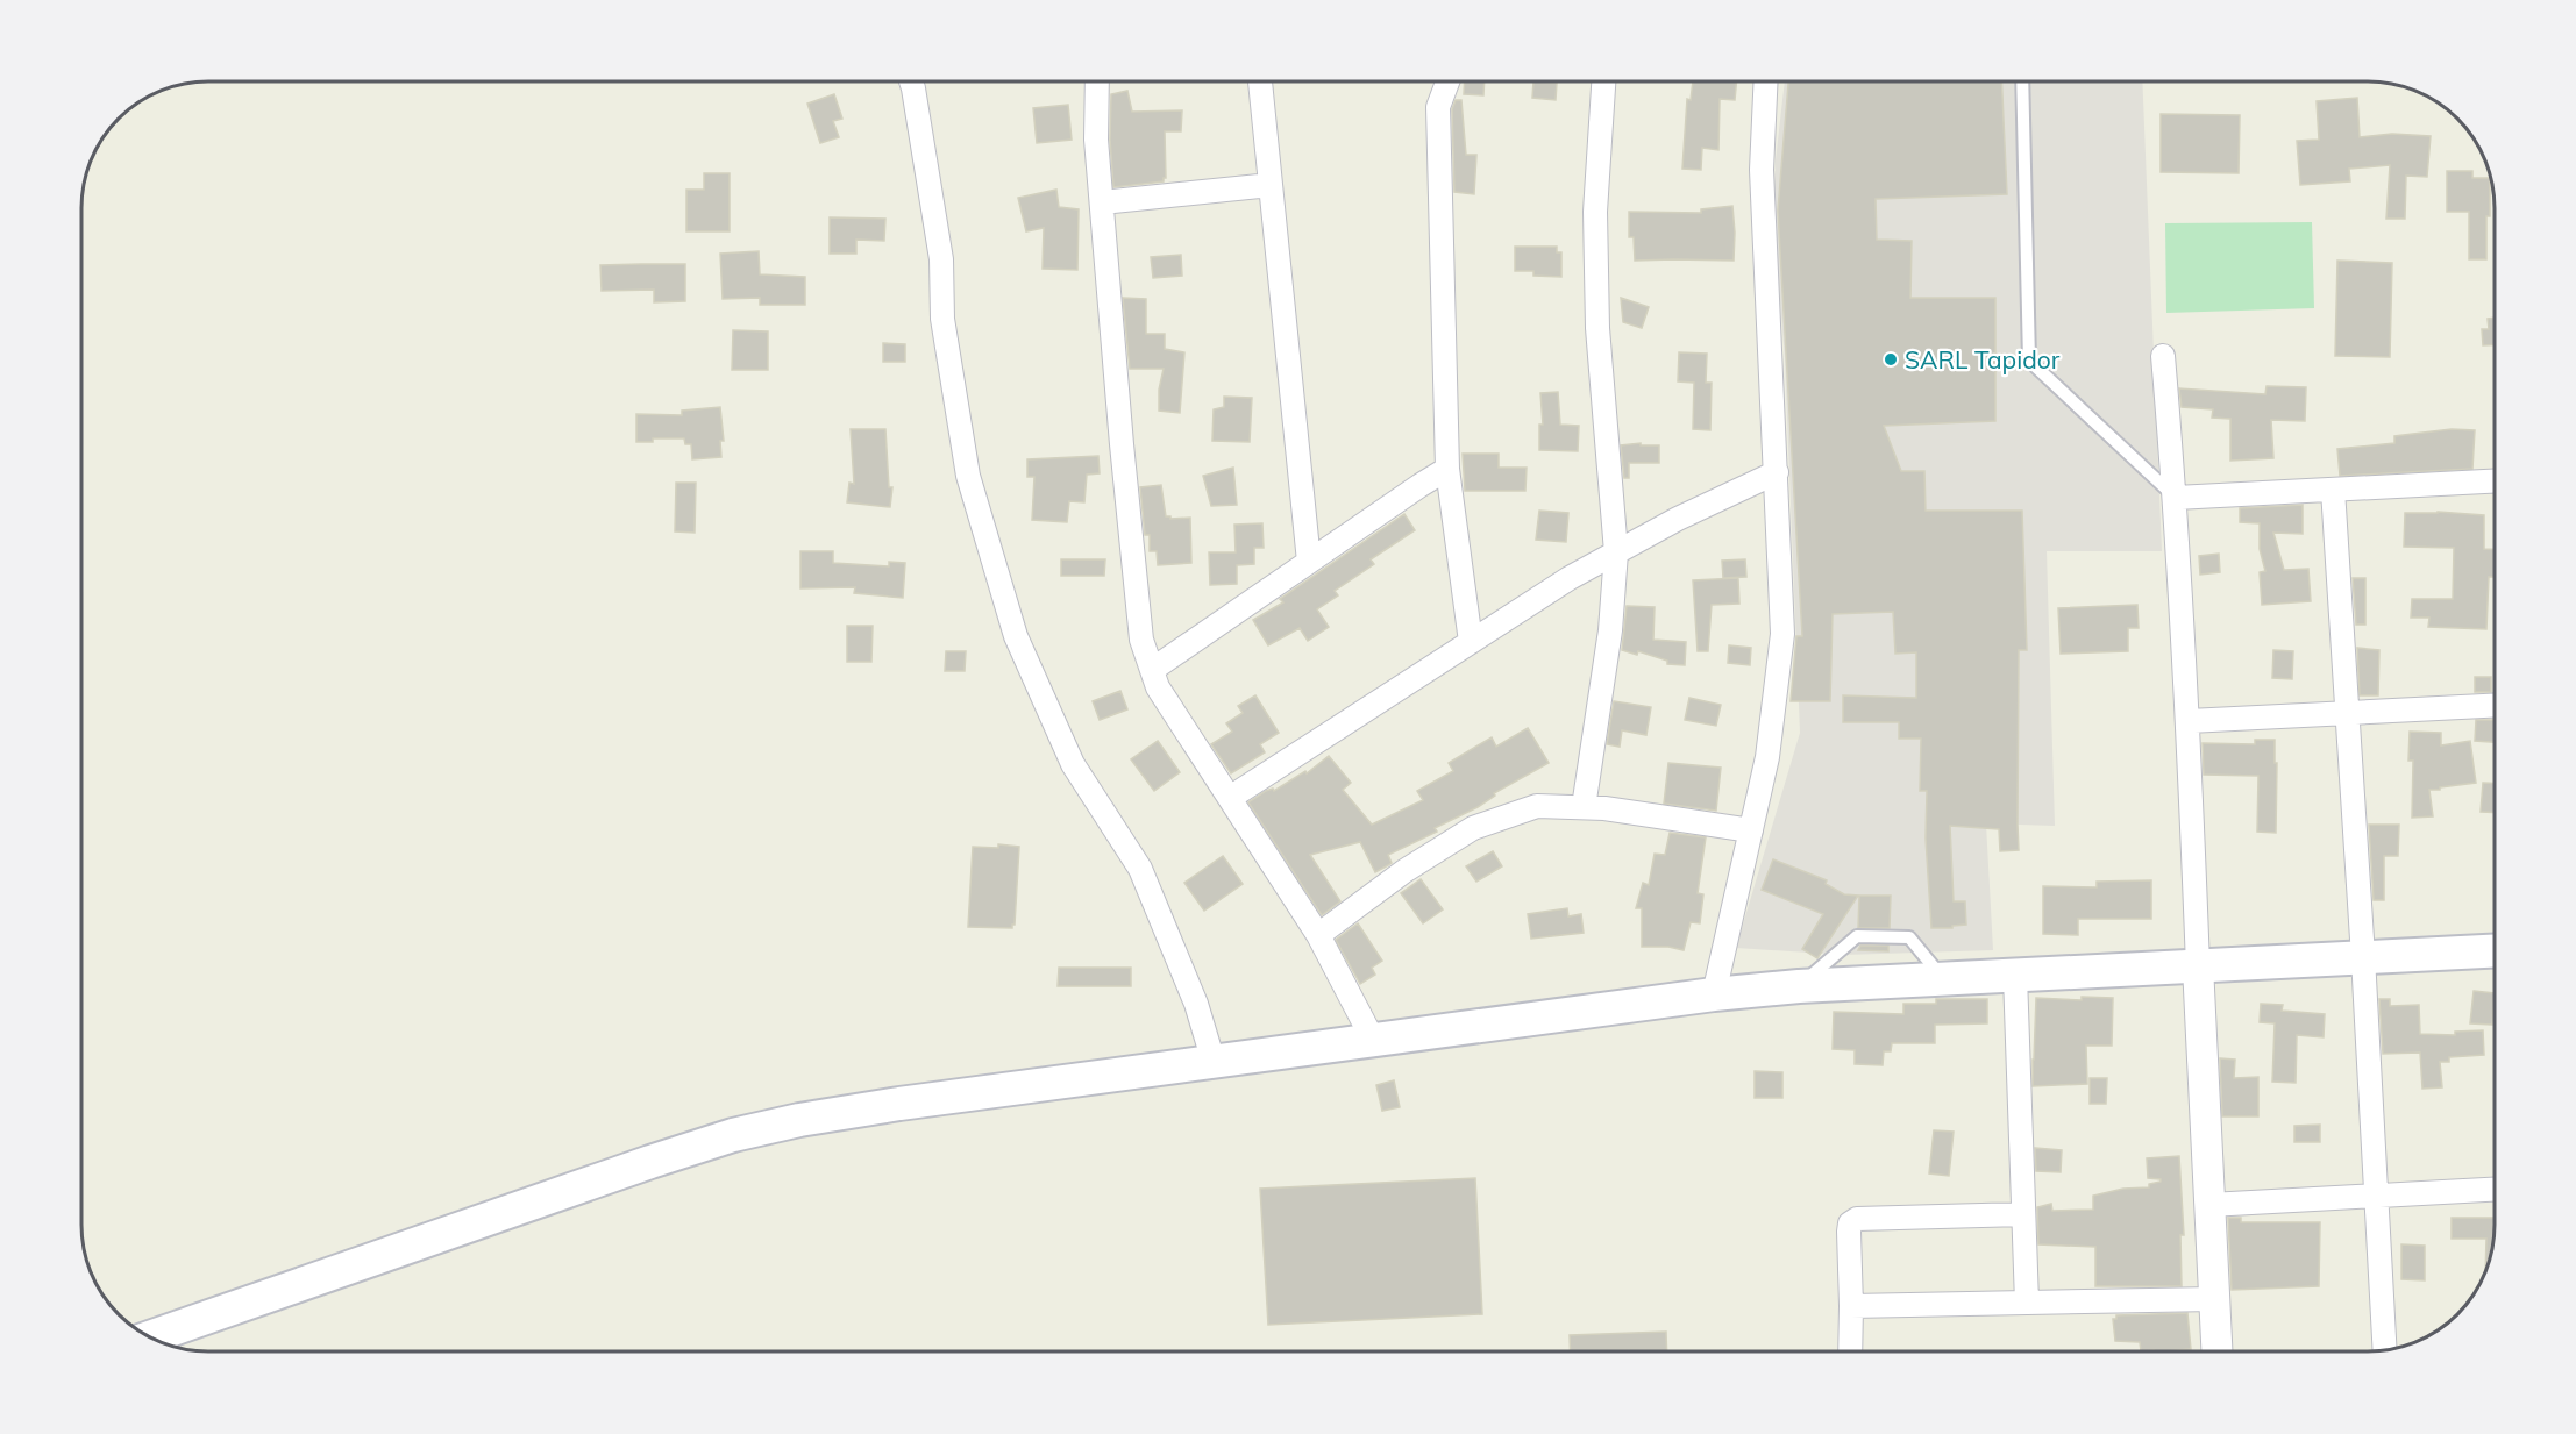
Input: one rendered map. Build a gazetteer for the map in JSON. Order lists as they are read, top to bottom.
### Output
{
  "places": ["SARL Tapidor"]
}
